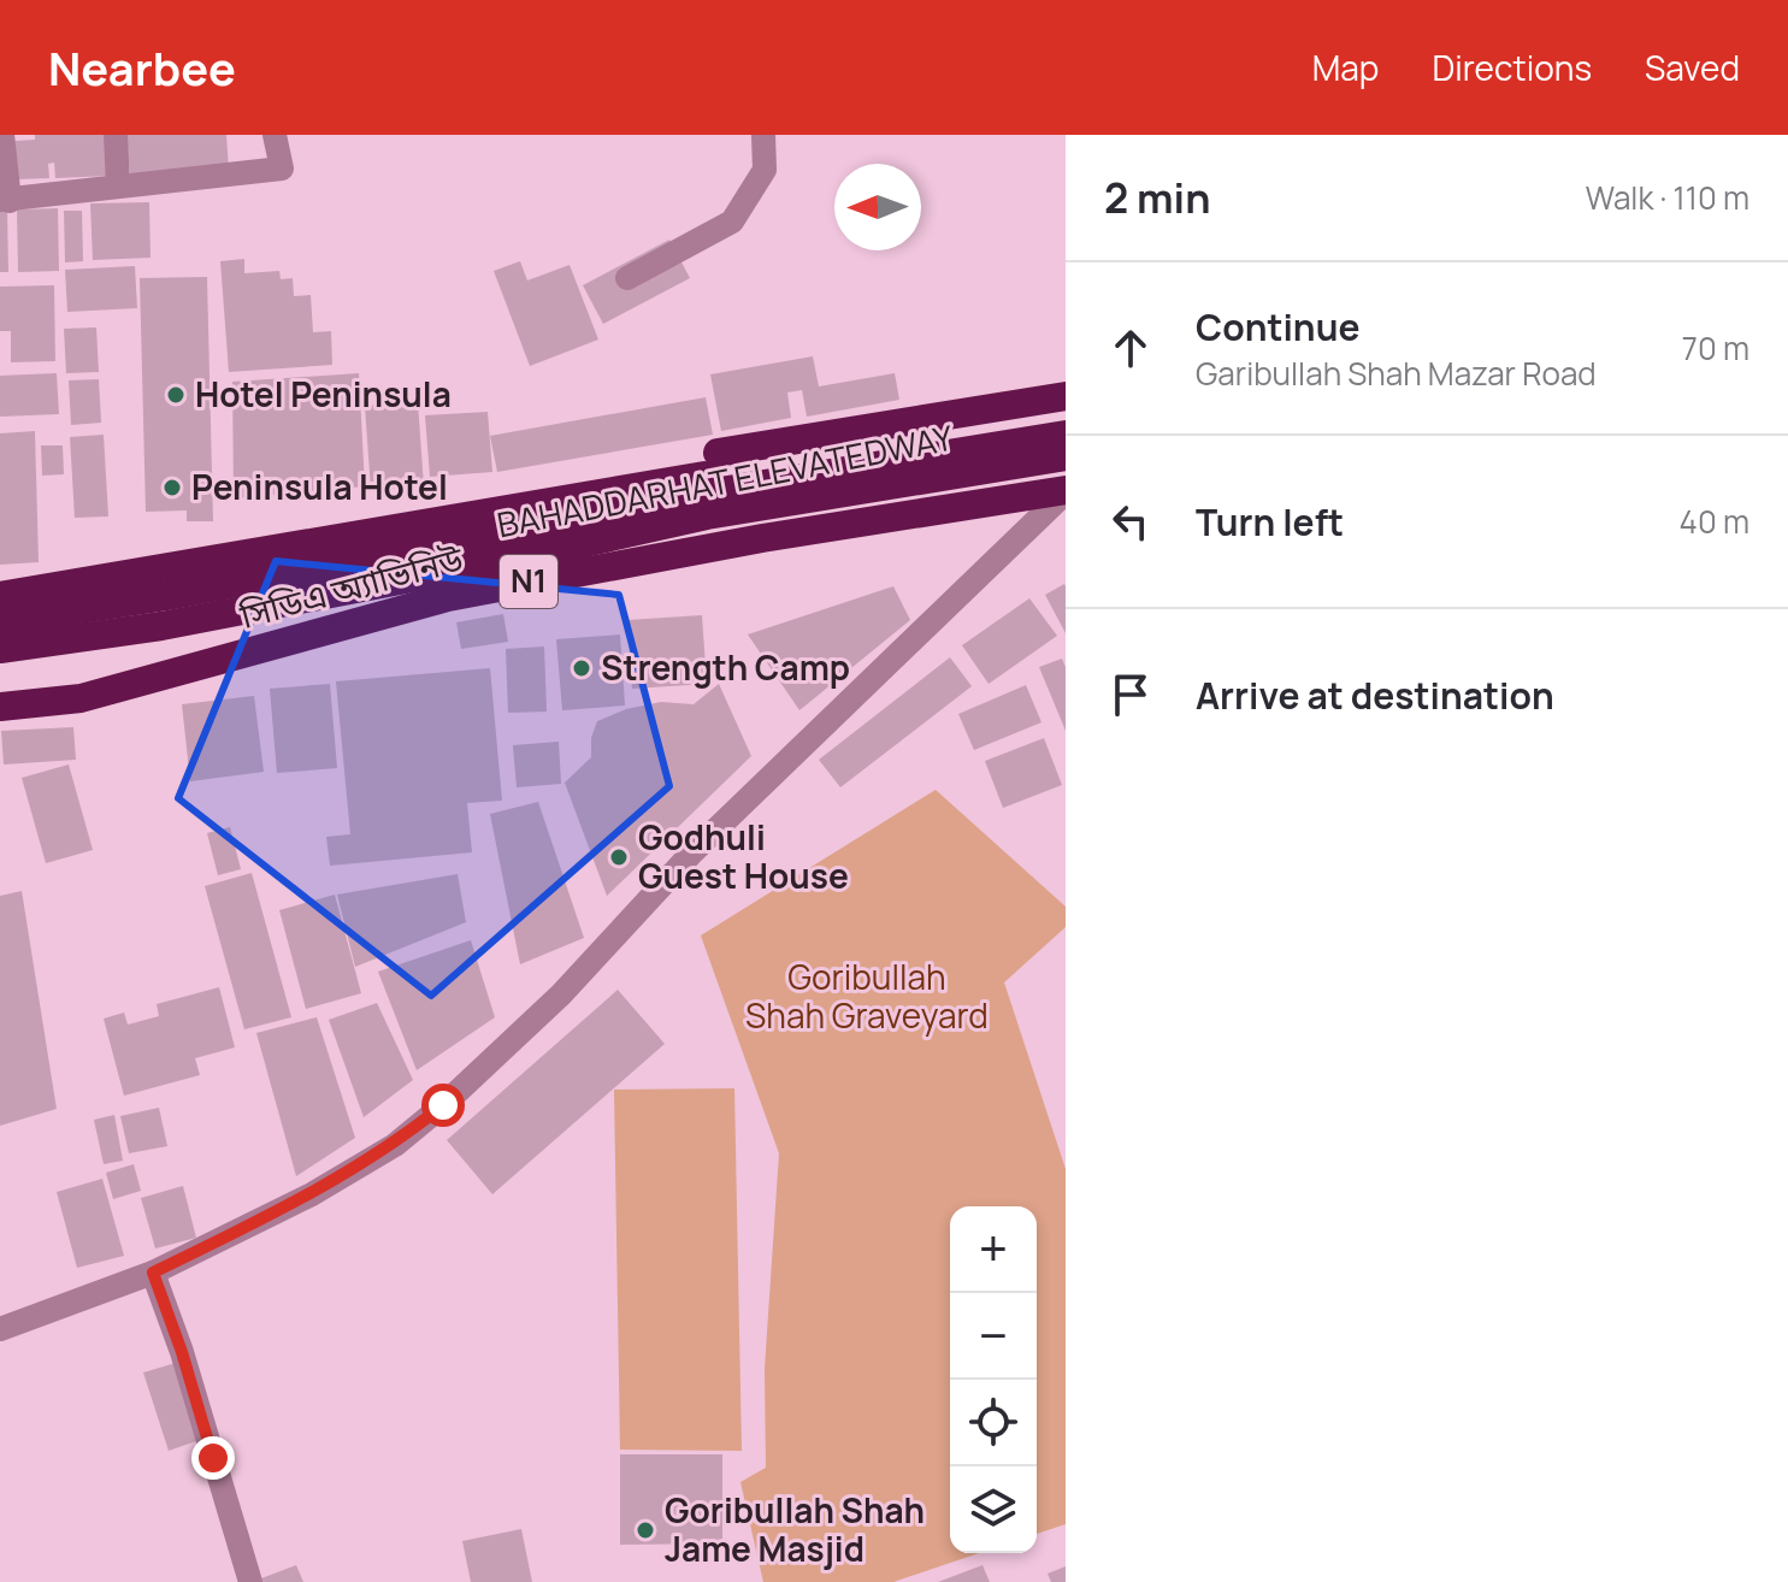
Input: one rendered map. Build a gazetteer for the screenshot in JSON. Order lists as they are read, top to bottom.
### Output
{
  "streets": {
    "highway": ["BAHADDARHAT ELEVATEDWAY", "N1", "সিডিএ অ্যাভিনিউ"]
  },
  "parks": ["Goribullah Shah Graveyard"],
  "places": [
    "Hotel Peninsula",
    "Peninsula Hotel",
    "Strength Camp",
    "Godhuli Guest House",
    "Goribullah Shah Jame Masjid"
  ],
  "north": "left",
  "page": {
    "header": "Nearbee",
    "nav": ["Map", "Directions", "Saved"],
    "heading": ["2 min", "Walk · 110 m"],
    "list": [
      ["Continue", "Garibullah Shah Mazar Road", "70 m"],
      ["Turn left", "40 m"],
      "Arrive at destination"
    ],
    "map_buttons": ["+", "−"]
  }
}
